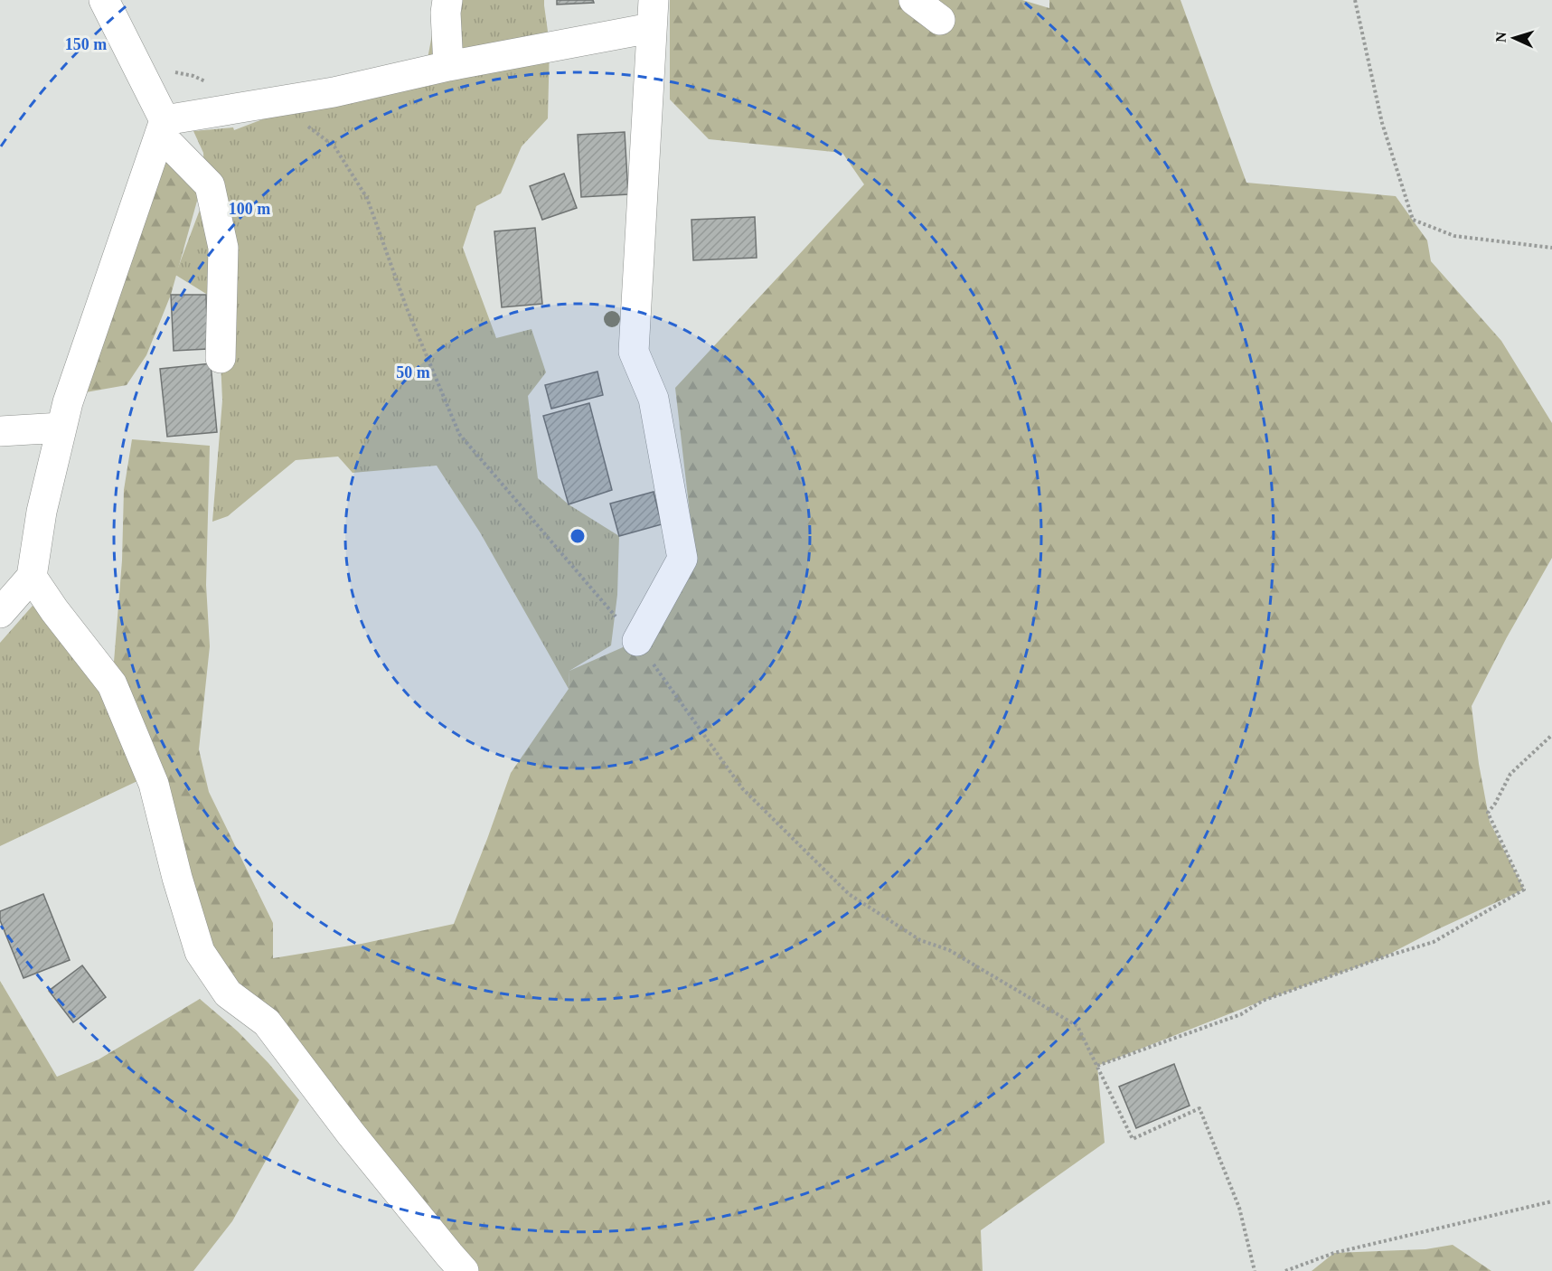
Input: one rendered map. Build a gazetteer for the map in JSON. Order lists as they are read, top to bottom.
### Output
{
  "north": "left",
  "rings": ["150 m", "100 m", "50 m"]
}
